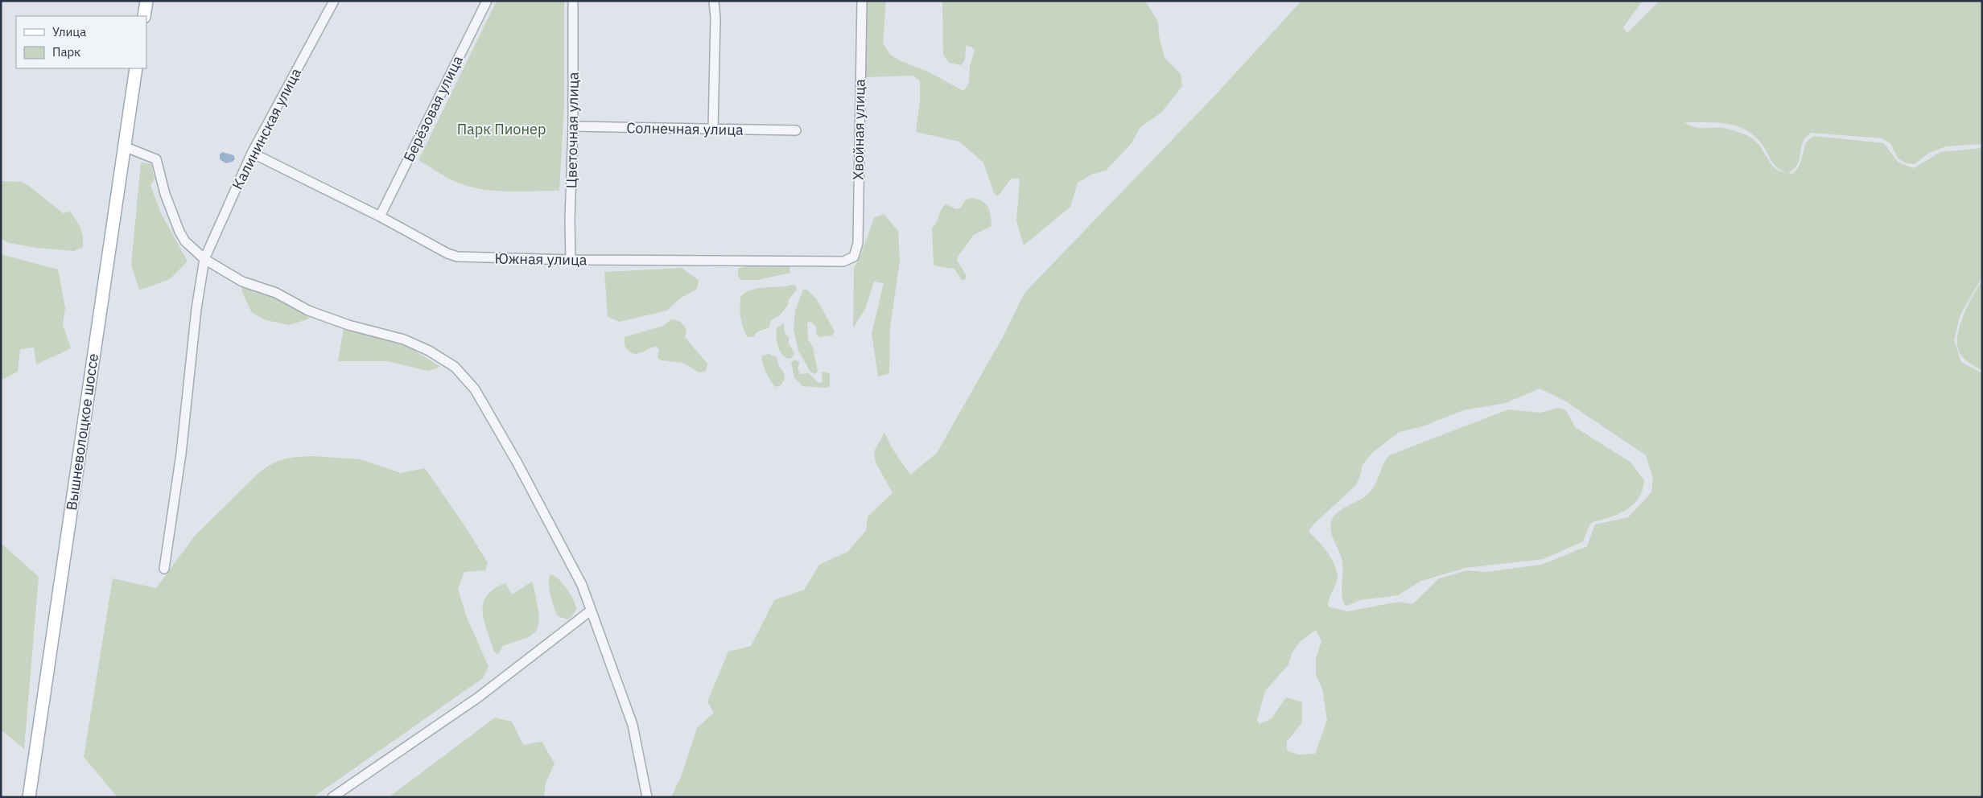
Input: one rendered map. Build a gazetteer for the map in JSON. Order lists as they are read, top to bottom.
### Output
{
  "streets": {
    "main road": ["Вышневолоцкое шоссе"],
    "street": [
      "Берёзовая улица",
      "Калининская улица",
      "Солнечная улица",
      "Хвойная улица",
      "Цветочная улица",
      "Южная улица"
    ]
  },
  "crossings": [
    ["Берёзовая улица", "Южная улица"],
    ["Калининская улица", "Южная улица"],
    ["Солнечная улица", "Цветочная улица"],
    ["Хвойная улица", "Южная улица"],
    ["Цветочная улица", "Южная улица"]
  ],
  "parks": ["Парк Пионер"],
  "legend": ["Улица", "Парк"]
}
